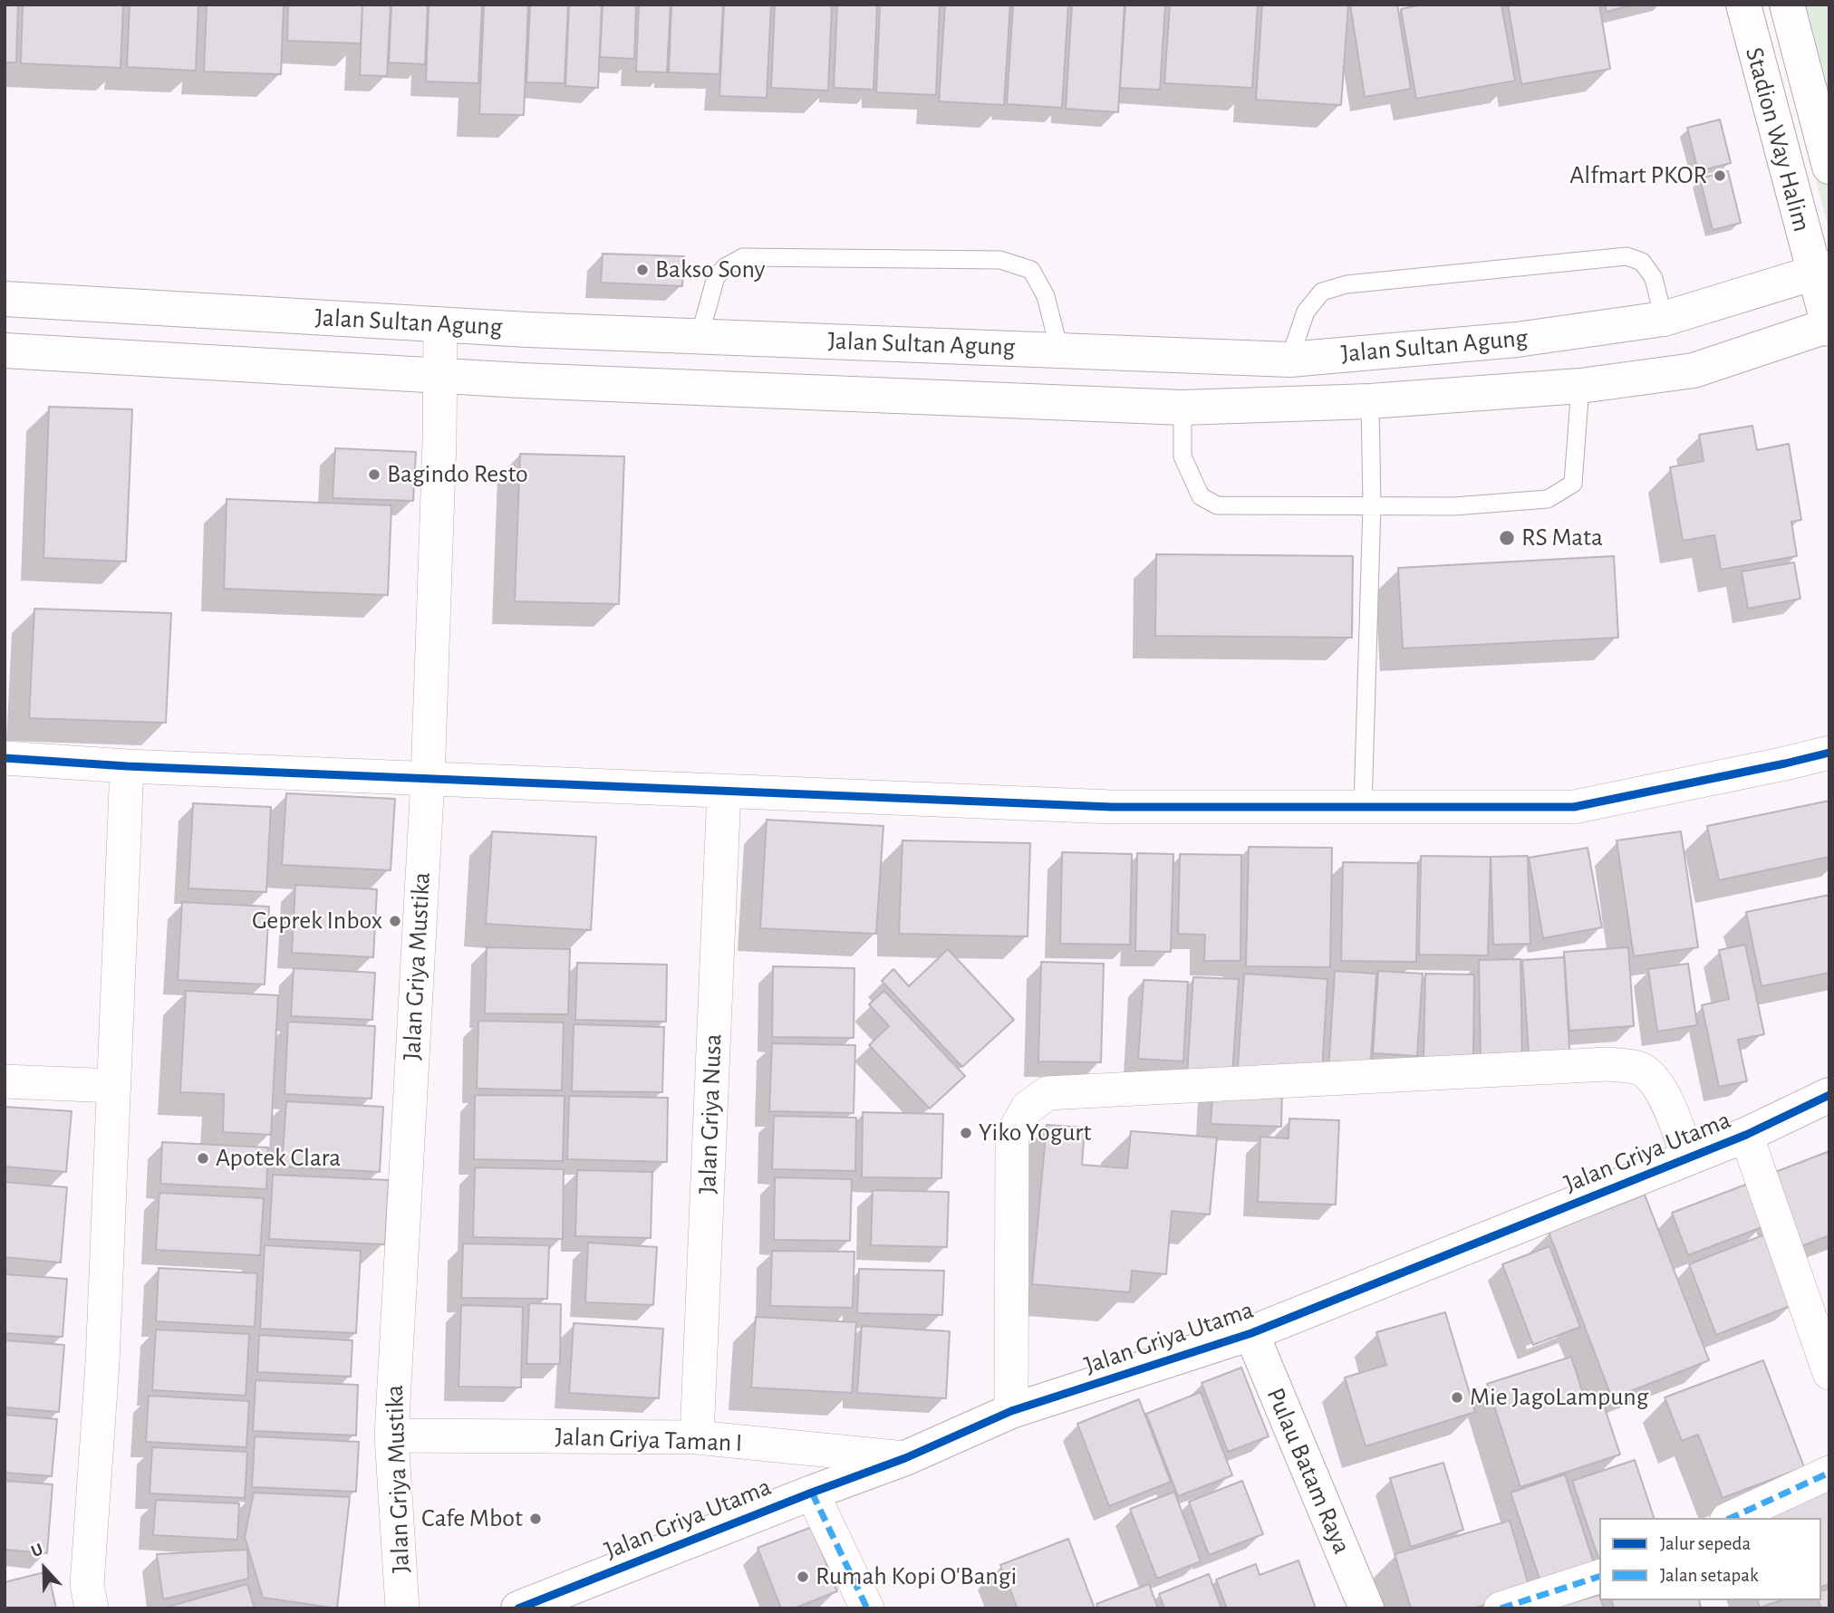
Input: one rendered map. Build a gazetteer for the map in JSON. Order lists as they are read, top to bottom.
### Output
{
  "streets": {
    "main road": [
      "Stadion Way Halim",
      "Jalan Sultan Agung",
      "Jalan Griya Utama",
      "Pulau Batam Raya"
    ],
    "street": ["Jalan Griya Mustika", "Jalan Griya Nusa", "Jalan Griya Taman I"]
  },
  "crossings": [
    ["Stadion Way Halim", "Jalan Sultan Agung"],
    ["Jalan Sultan Agung", "Jalan Griya Mustika"],
    ["Jalan Griya Mustika", "Jalan Griya Taman I"],
    ["Jalan Griya Nusa", "Jalan Griya Taman I"],
    ["Jalan Griya Utama", "Jalan Griya Taman I"],
    ["Jalan Griya Utama", "Pulau Batam Raya"]
  ],
  "places": [
    "Alfmart PKOR",
    "Bakso Sony",
    "Bagindo Resto",
    "RS Mata",
    "Geprek Inbox",
    "Yiko Yogurt",
    "Apotek Clara",
    "Mie JagoLampung",
    "Cafe Mbot",
    "Rumah Kopi O'Bangi"
  ],
  "legend": ["Jalur sepeda", "Jalan setapak"],
  "north": "top"
}
